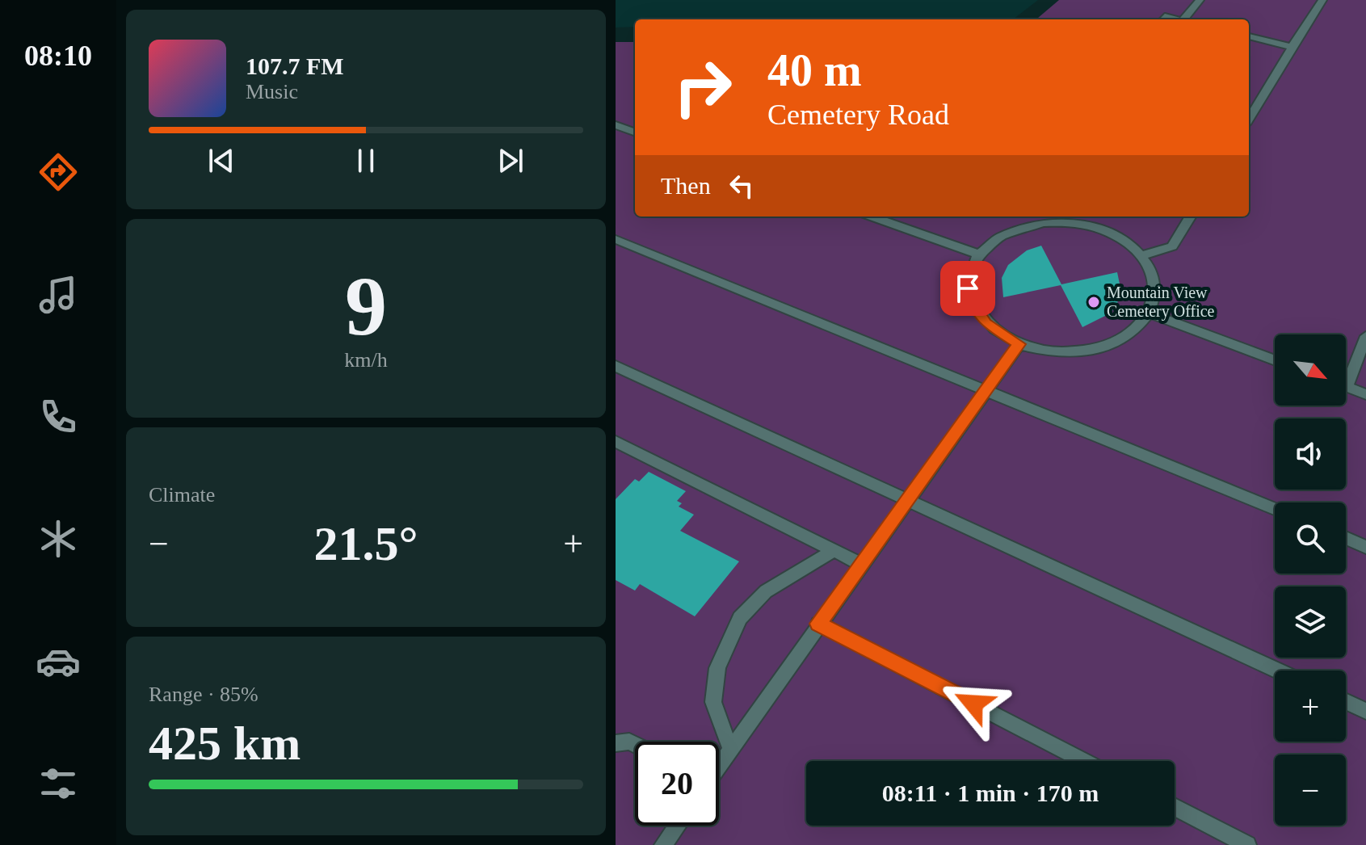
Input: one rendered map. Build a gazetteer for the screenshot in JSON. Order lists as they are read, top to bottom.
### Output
{
  "places": ["Mountain View Cemetery Office"],
  "north": "bottom right",
  "page": {
    "tabs": "08:10",
    "turn": ["40 m", "Cemetery Road"],
    "song": ["107.7 FM", "Music"],
    "then": "Then",
    "tile": [
      ["9", "km/h"],
      "Climate",
      ["Range · 85%", "425 km"]
    ],
    "map_buttons": ["+", "−"],
    "heat": ["−", "21.5°", "+"],
    "limit": "20",
    "trip": "08:11 · 1 min · 170 m"
  }
}
